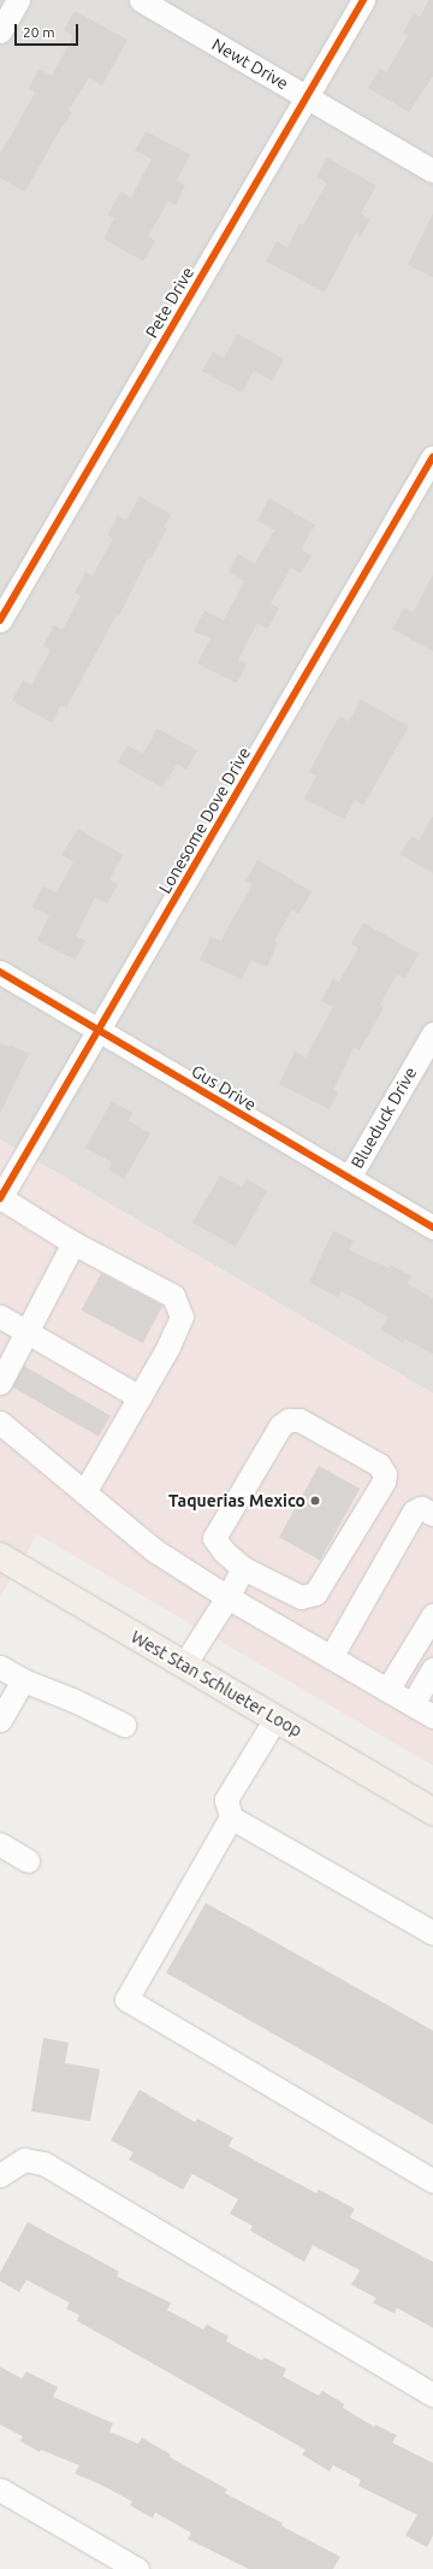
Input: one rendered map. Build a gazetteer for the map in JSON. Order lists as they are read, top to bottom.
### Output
{
  "streets": {
    "main road": ["West Stan Schlueter Loop"],
    "street": [
      "Newt Drive",
      "Pete Drive",
      "Lonesome Dove Drive",
      "Gus Drive",
      "Blueduck Drive"
    ]
  },
  "crossings": [
    ["Newt Drive", "Pete Drive"],
    ["Lonesome Dove Drive", "Gus Drive"],
    ["Gus Drive", "Blueduck Drive"]
  ],
  "places": ["Taquerias Mexico"],
  "scale_bar": "20 m"
}
